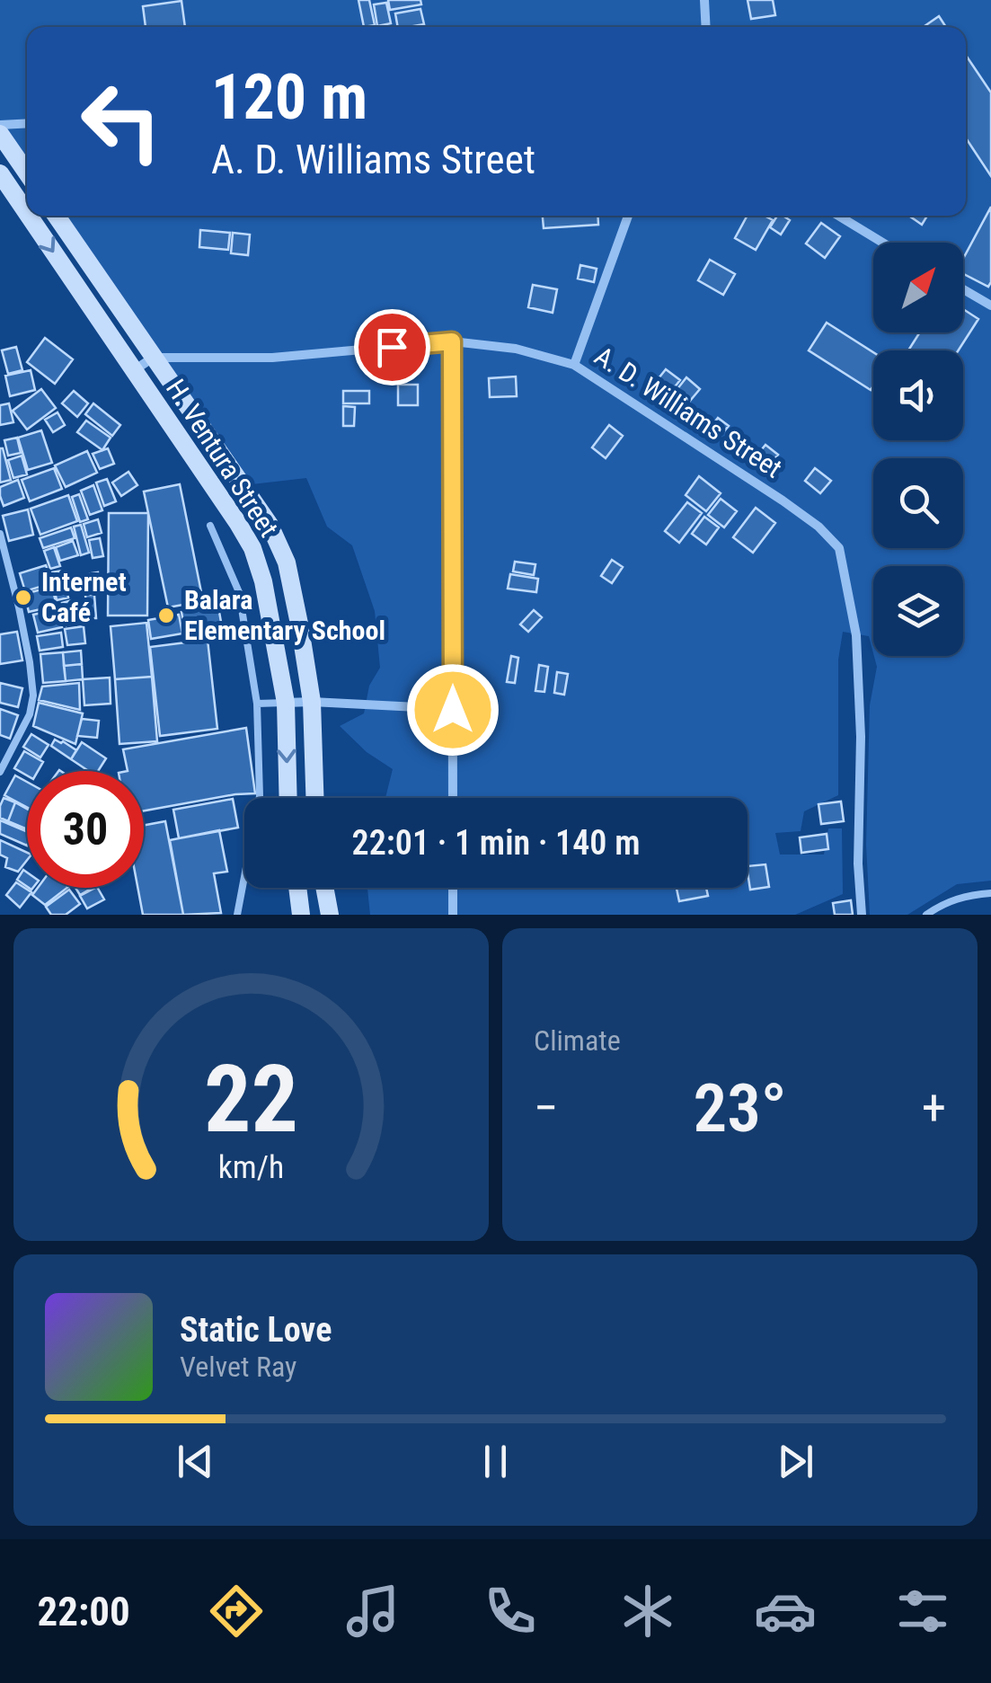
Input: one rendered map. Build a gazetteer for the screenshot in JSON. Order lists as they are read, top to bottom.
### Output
{
  "streets": {
    "street": ["A. D. Williams Street", "H. Ventura Street"]
  },
  "crossings": [
    ["A. D. Williams Street", "H. Ventura Street"]
  ],
  "places": ["Internet Café", "Balara Elementary School"],
  "north": "top right",
  "page": {
    "turn": ["120 m", "A. D. Williams Street"],
    "limit": "30",
    "trip": "22:01 · 1 min · 140 m",
    "tile": "Climate",
    "heat": ["−", "23°", "+"],
    "song": ["Static Love", "Velvet Ray"],
    "tabs": "22:00",
    "gauge": ["22", "km/h"]
  }
}
